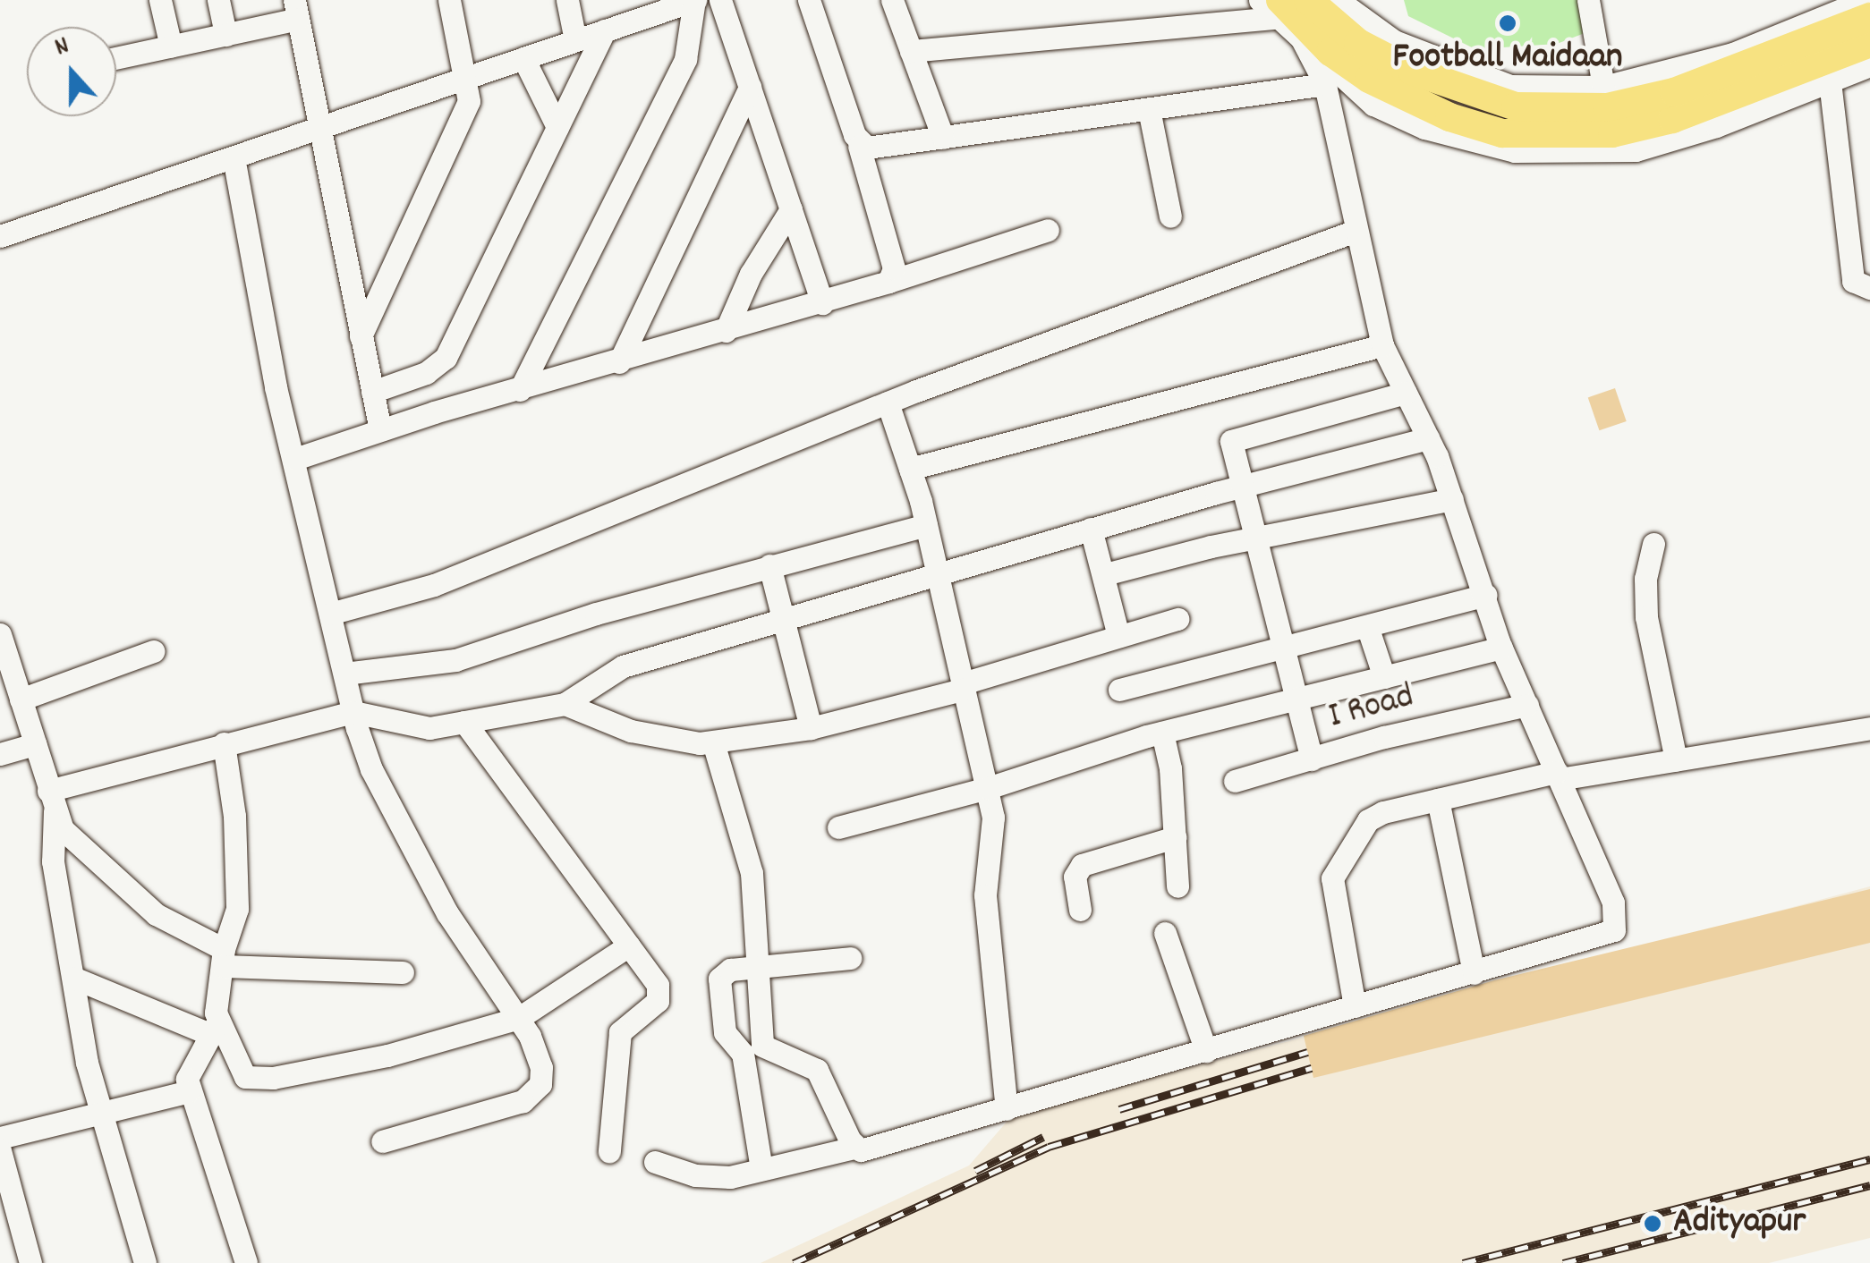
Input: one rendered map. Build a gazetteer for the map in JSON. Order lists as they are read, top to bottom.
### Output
{
  "streets": {
    "street": ["I Road"]
  },
  "places": ["Football Maidaan", "Adityapur"],
  "north": "top"
}
